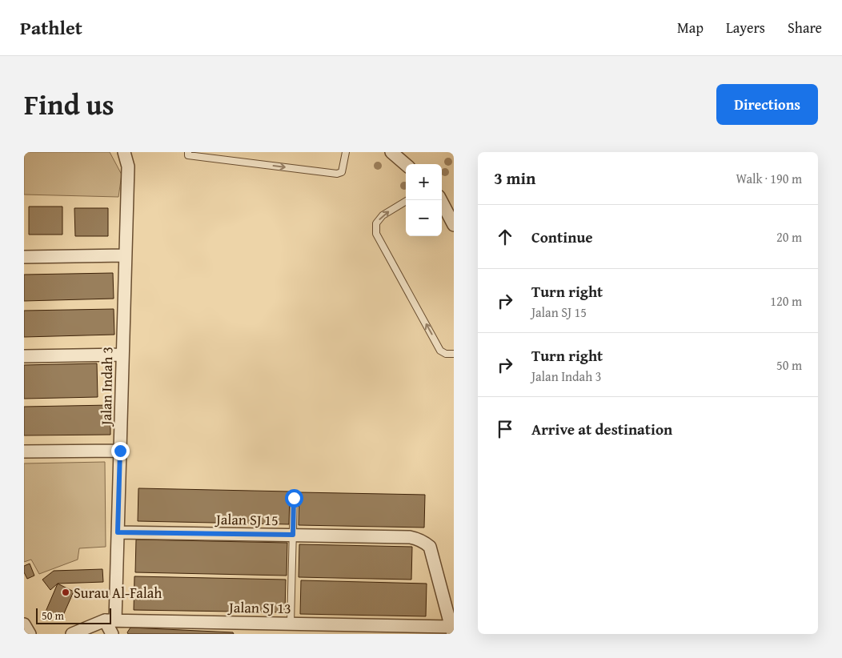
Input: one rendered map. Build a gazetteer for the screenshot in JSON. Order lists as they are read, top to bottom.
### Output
{
  "streets": {
    "street": ["Jalan Indah 3", "Jalan SJ 15", "Jalan SJ 13"]
  },
  "crossings": [
    ["Jalan Indah 3", "Jalan SJ 15"],
    ["Jalan Indah 3", "Jalan SJ 13"],
    ["Jalan SJ 15", "Jalan SJ 13"]
  ],
  "places": ["Surau Al-Falah"],
  "scale_bar": "50 m",
  "page": {
    "header": "Pathlet",
    "nav": ["Map", "Layers", "Share"],
    "title": "Find us",
    "buttons": "Directions",
    "heading": ["3 min", "Walk · 190 m"],
    "map_buttons": ["+", "−"],
    "list": [
      ["Continue", "20 m"],
      ["Turn right", "Jalan SJ 15", "120 m"],
      ["Turn right", "Jalan Indah 3", "50 m"],
      "Arrive at destination"
    ],
    "scale": "50 m"
  }
}
